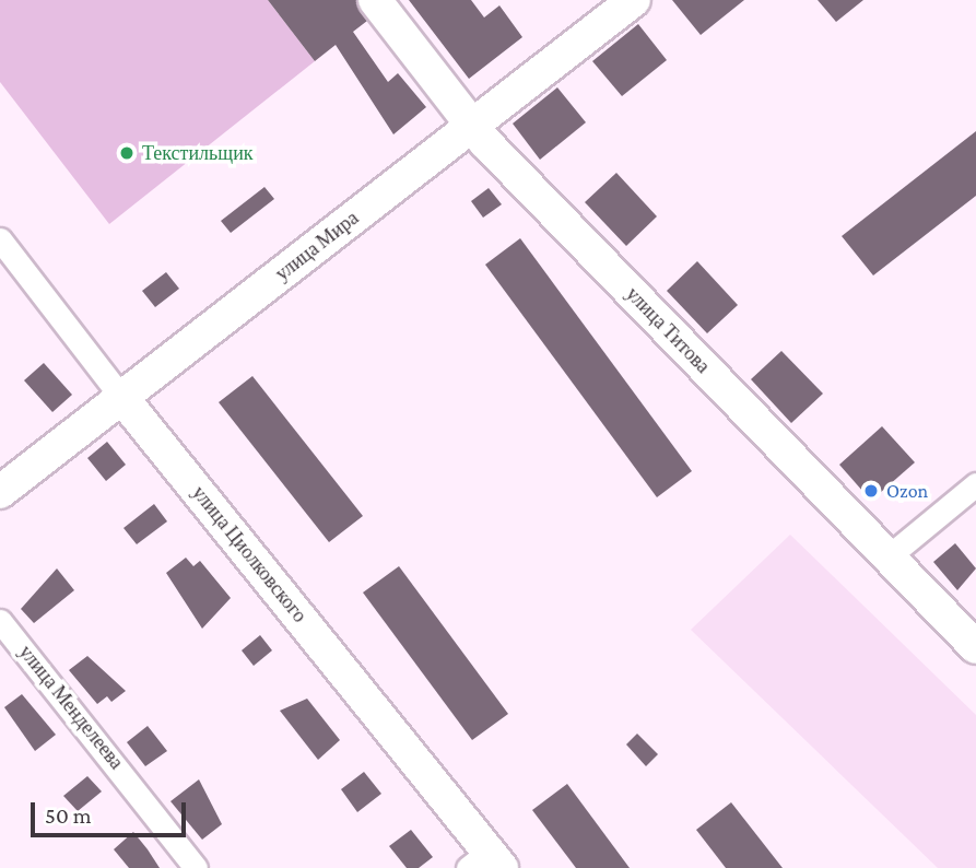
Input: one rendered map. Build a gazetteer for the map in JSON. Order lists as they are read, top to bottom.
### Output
{
  "streets": {
    "street": [
      "улица Мира",
      "улица Титова",
      "улица Циолковского",
      "улица Менделеева"
    ]
  },
  "crossings": [
    ["улица Мира", "улица Титова"],
    ["улица Мира", "улица Циолковского"]
  ],
  "places": ["Текстильщик", "Ozon"],
  "scale_bar": "50 m"
}
